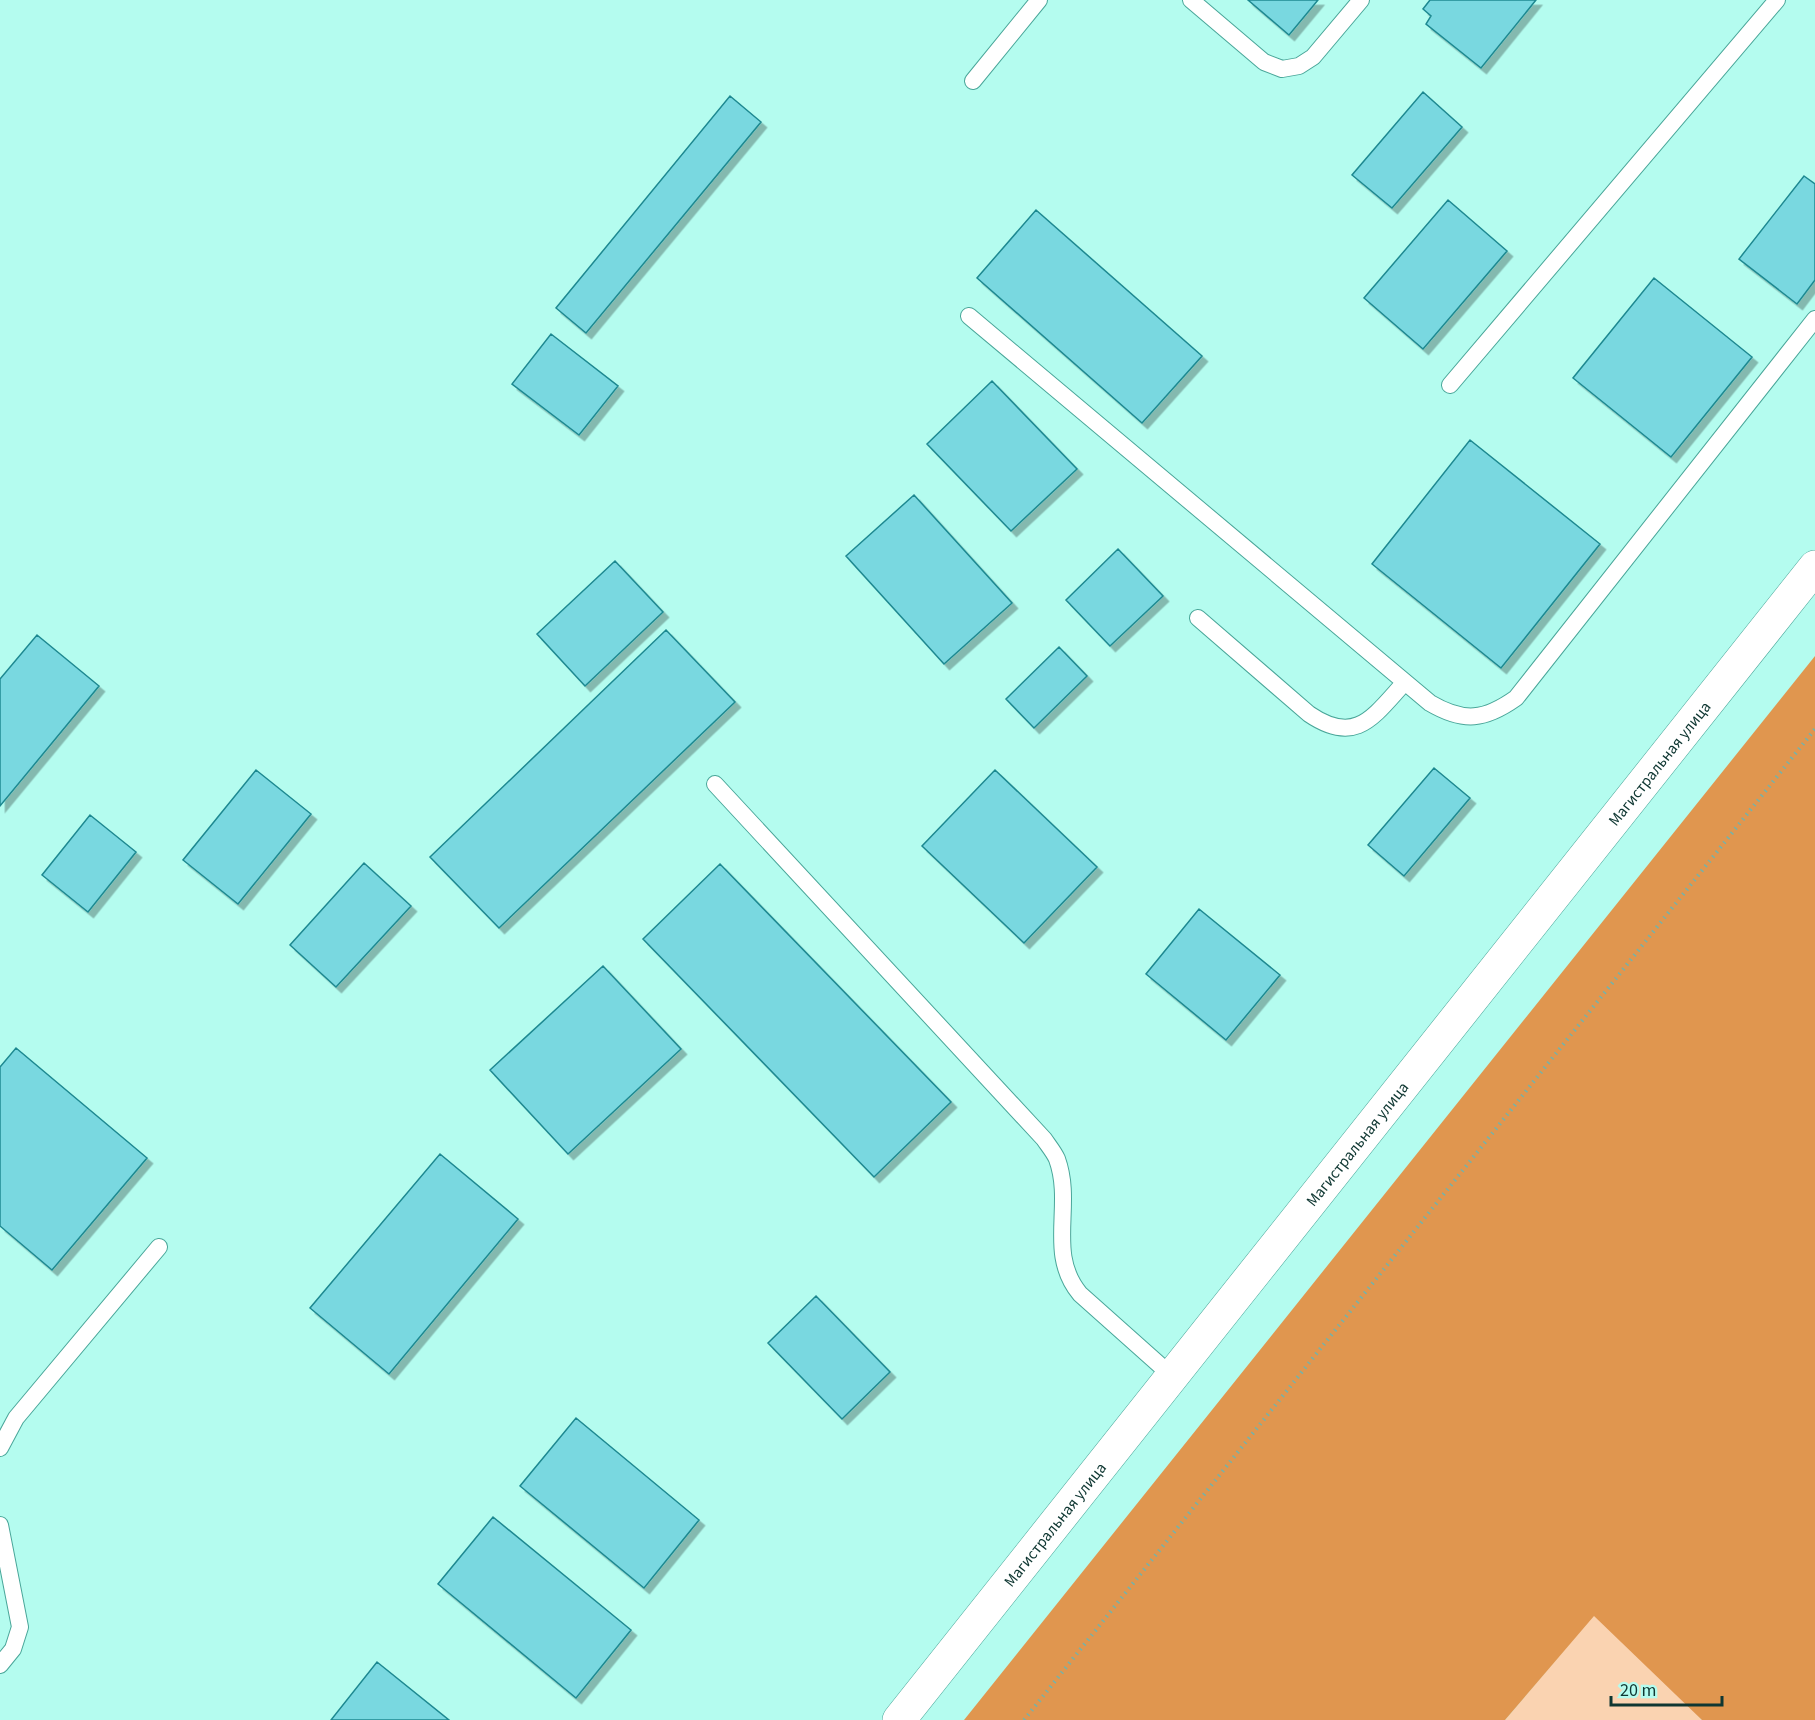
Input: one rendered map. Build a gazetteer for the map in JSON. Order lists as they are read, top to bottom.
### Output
{
  "streets": {
    "main road": ["Магистральная улица"]
  },
  "scale_bar": "20 m"
}
